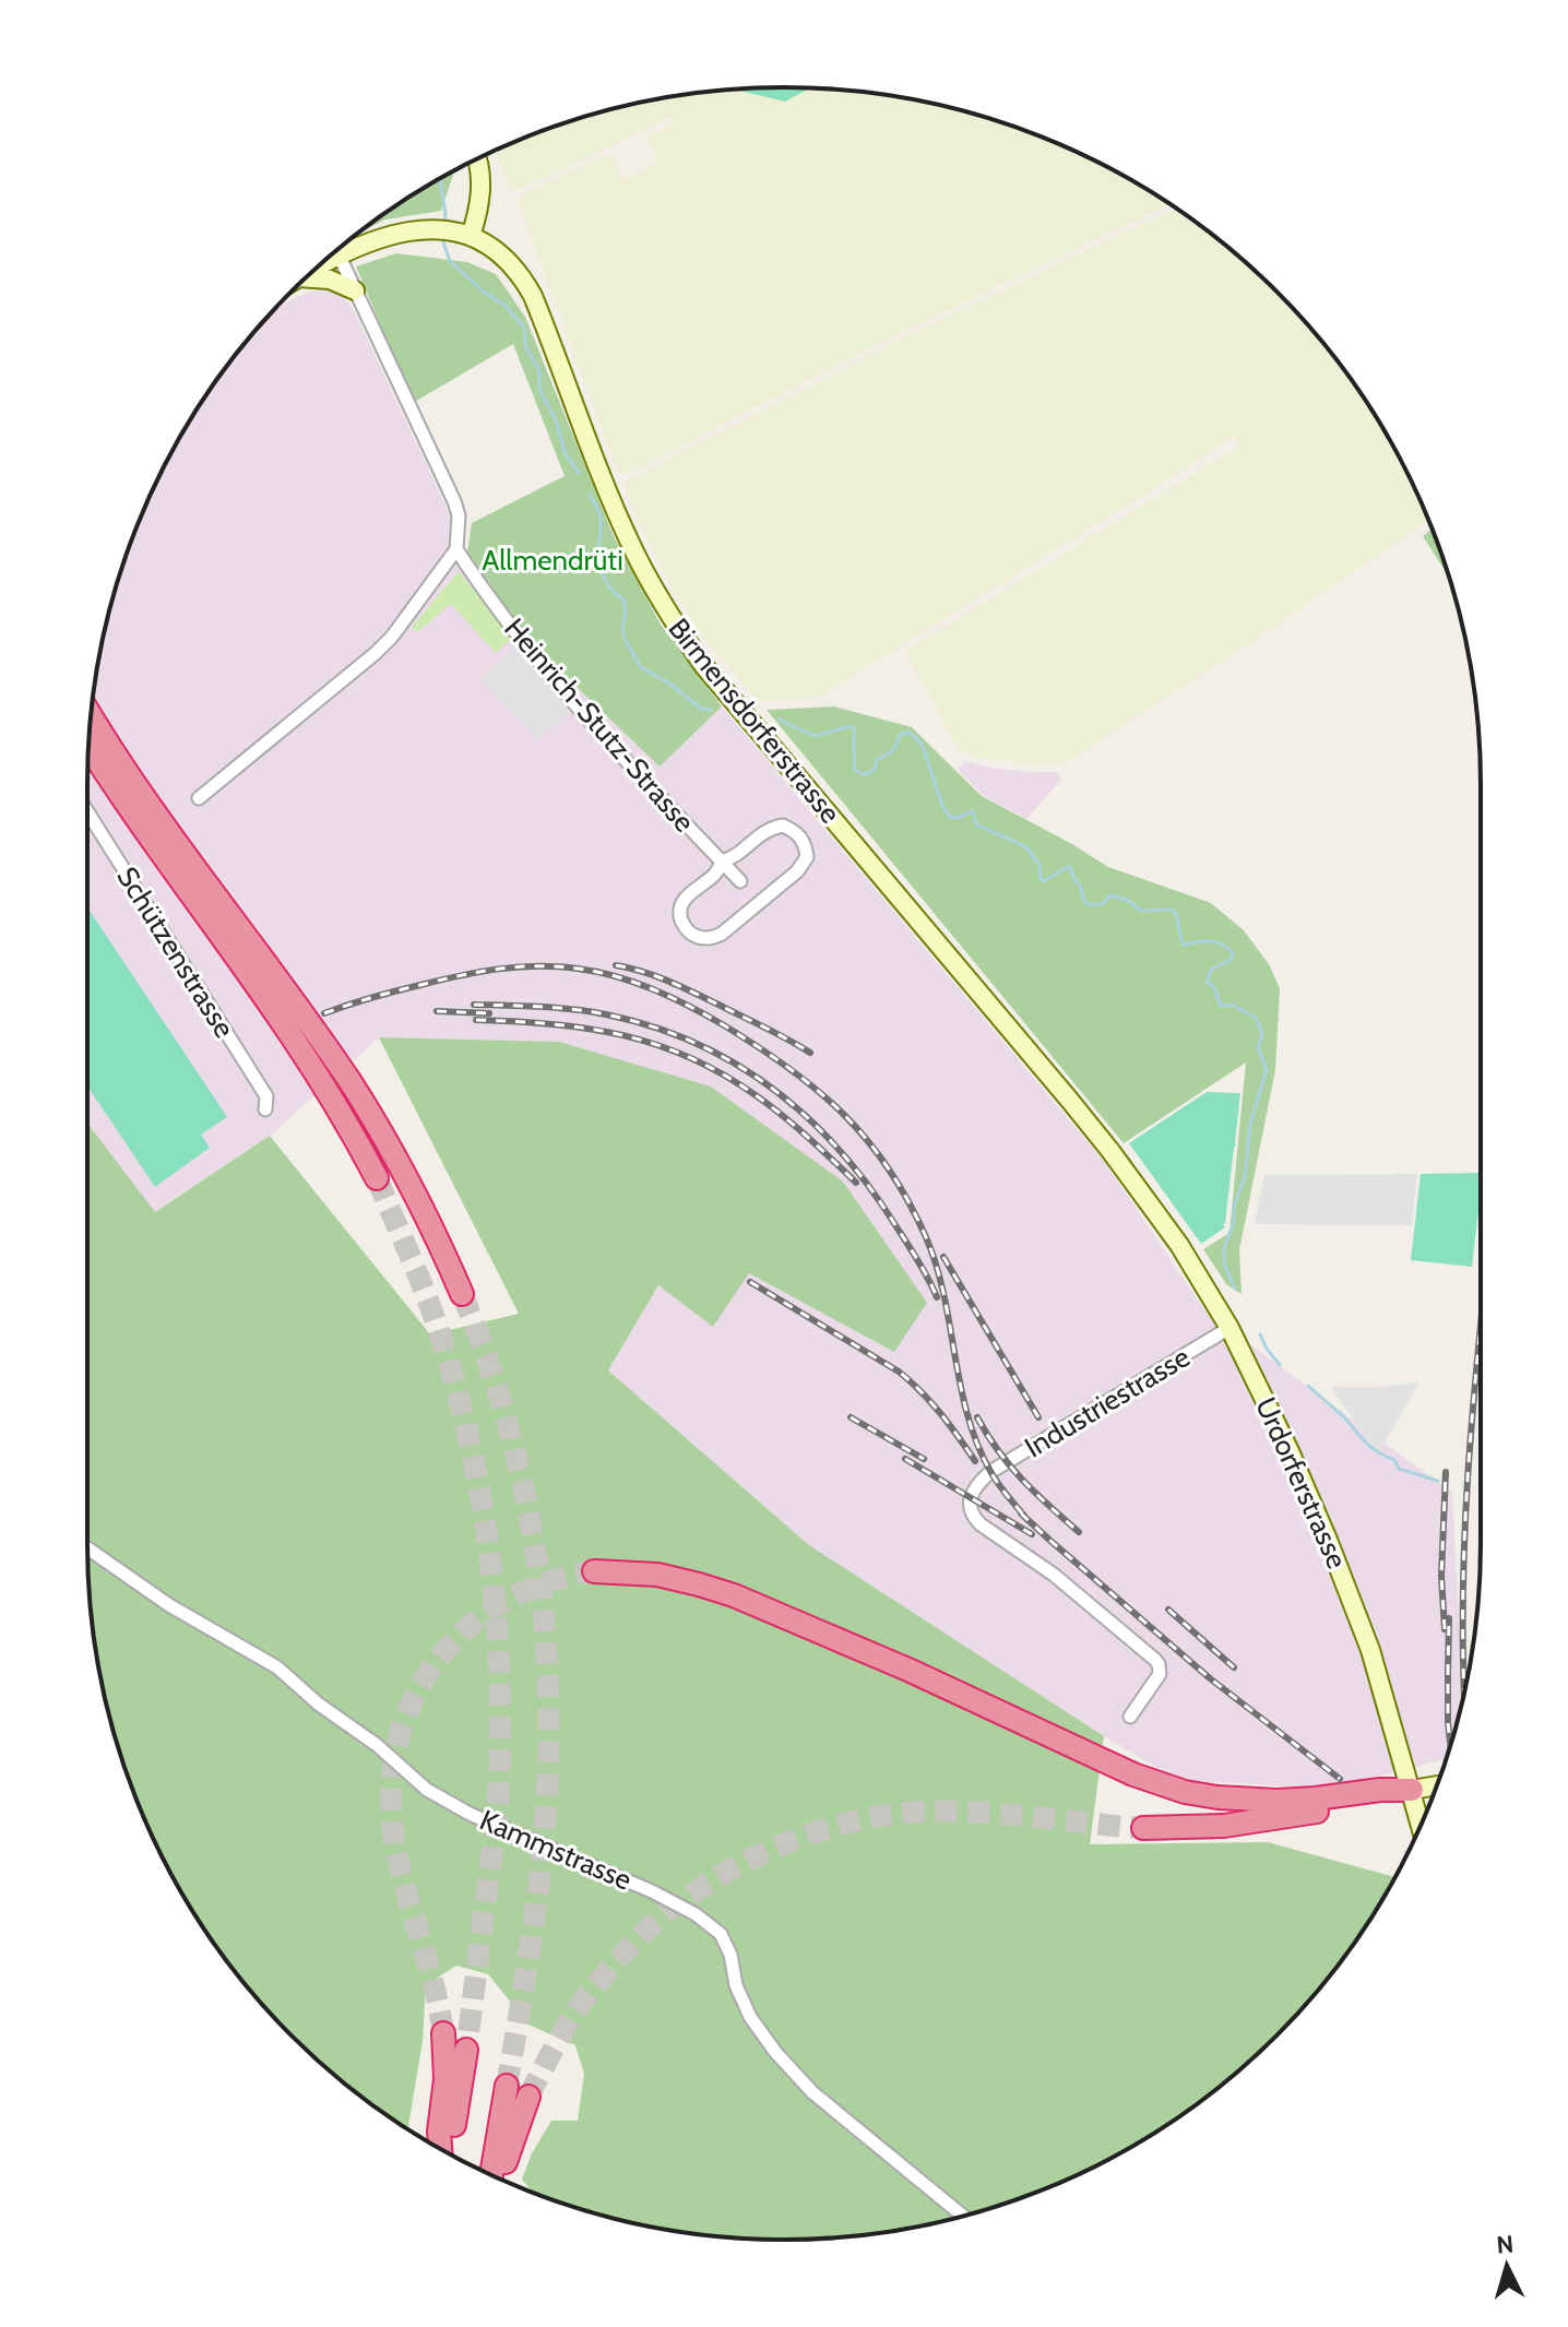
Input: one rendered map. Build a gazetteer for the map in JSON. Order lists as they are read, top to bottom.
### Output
{
  "streets": {
    "main road": ["Birmensdorferstrasse", "Urdorferstrasse"],
    "street": [
      "Heinrich-Stutz-Strasse",
      "Schützenstrasse",
      "Industriestrasse",
      "Kammstrasse"
    ]
  },
  "crossings": [
    ["Birmensdorferstrasse", "Urdorferstrasse"],
    ["Industriestrasse", "Urdorferstrasse"]
  ],
  "parks": ["Allmendrüti"],
  "north": "top"
}
